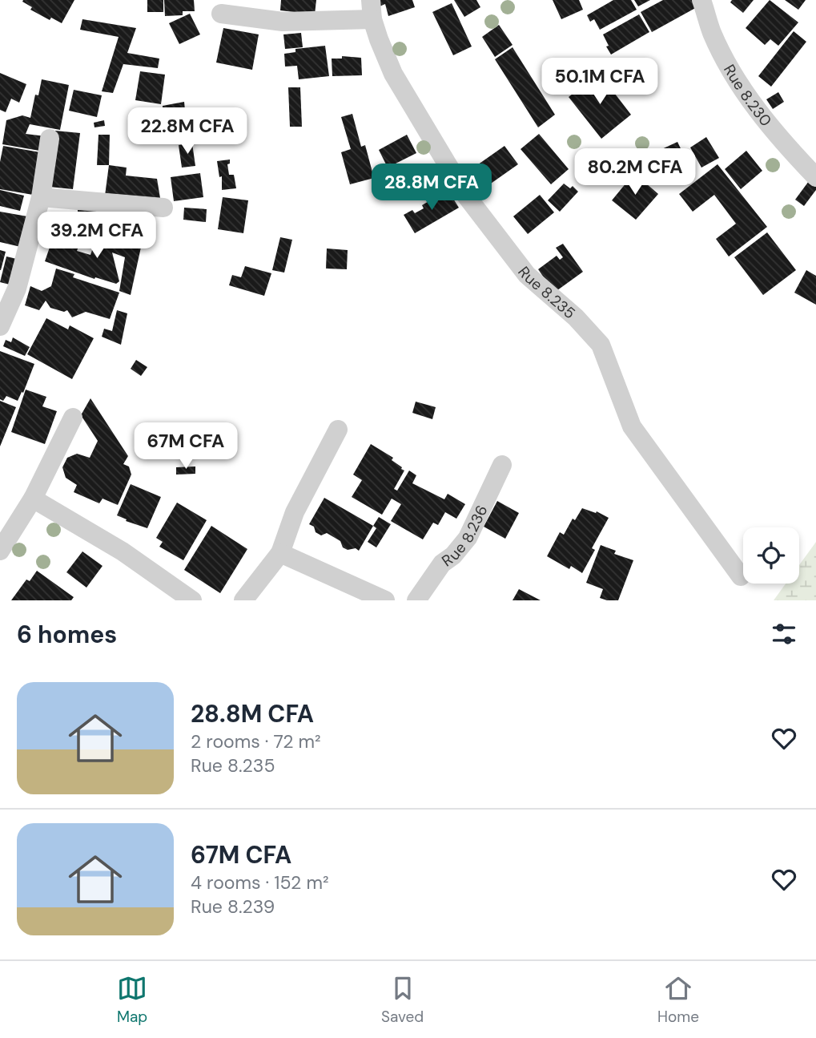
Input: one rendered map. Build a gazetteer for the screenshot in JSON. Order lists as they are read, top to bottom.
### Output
{
  "streets": {
    "street": ["Rue 8.230", "Rue 8.235", "Rue 8.236"]
  },
  "page": {
    "price": [
      "50.1M CFA",
      "22.8M CFA",
      "80.2M CFA",
      "28.8M CFA",
      "39.2M CFA",
      "67M CFA"
    ],
    "heading": "6 homes",
    "list": [
      {
        "name": "28.8M CFA",
        "note": "2 rooms · 72 m² · Rue 8.235"
      },
      {
        "name": "67M CFA",
        "note": "4 rooms · 152 m² · Rue 8.239"
      }
    ],
    "tabs": ["Map", "Saved", "Home"]
  }
}
